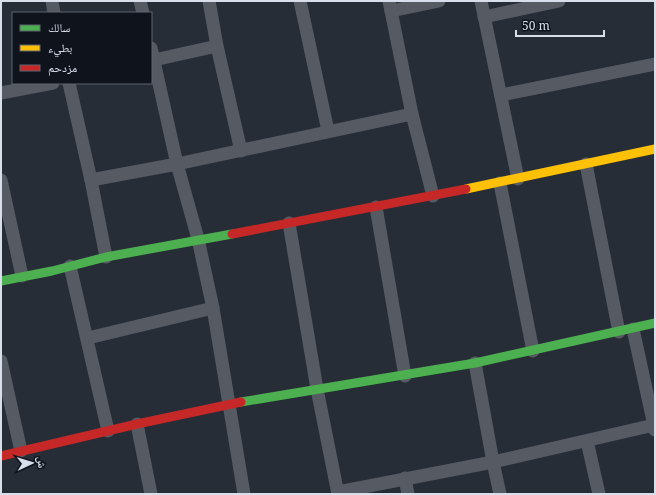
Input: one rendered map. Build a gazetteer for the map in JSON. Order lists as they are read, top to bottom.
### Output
{
  "legend": ["سالك", "بطيء", "مزدحم"],
  "scale_bar": "50 m",
  "north": "right"
}
